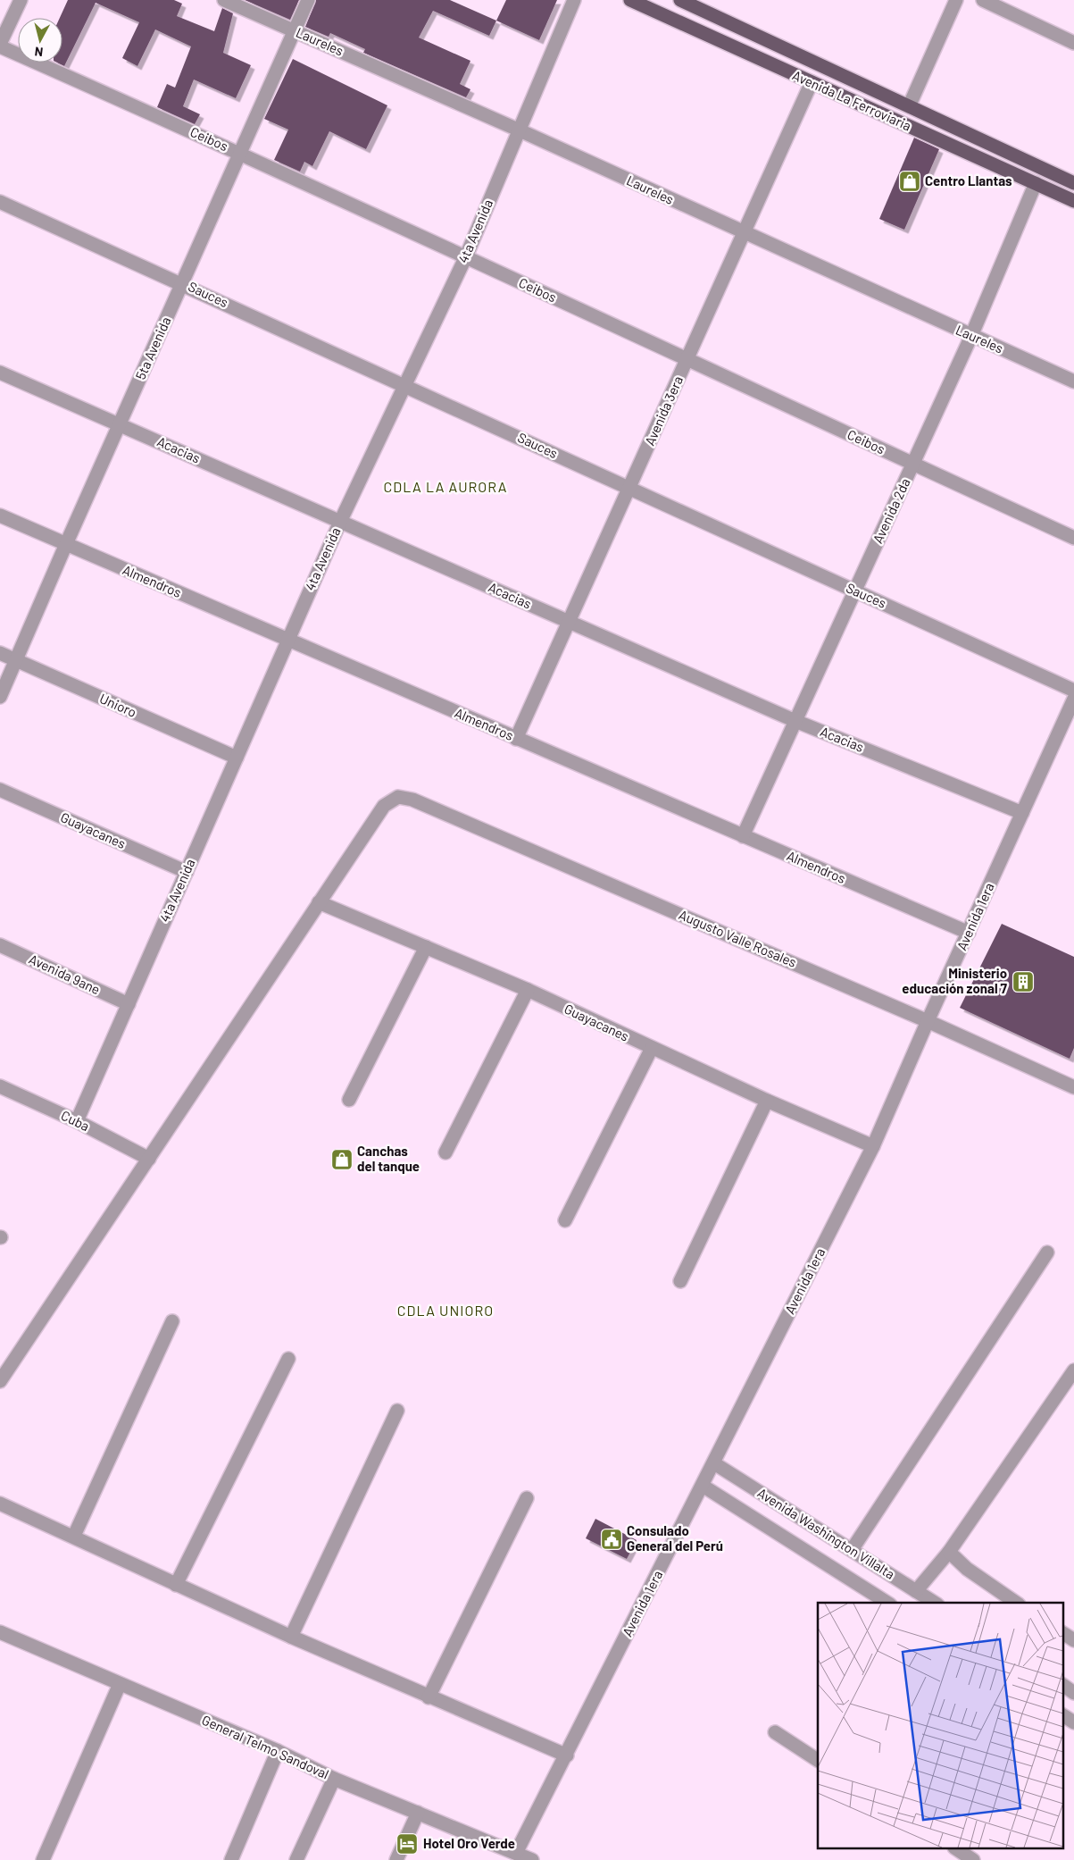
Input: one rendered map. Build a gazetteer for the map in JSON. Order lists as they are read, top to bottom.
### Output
{
  "streets": {
    "main road": ["Avenida La Ferroviaria"],
    "street": [
      "Laureles",
      "Ceibos",
      "4ta Avenida",
      "Sauces",
      "5ta Avenida",
      "Avenida 3era",
      "Acacias",
      "Avenida 2da",
      "Almendros",
      "Unioro",
      "Guayacanes",
      "Avenida 1era",
      "Augusto Valle Rosales",
      "Avenida 9ane",
      "Cuba",
      "Avenida Washington Villalta",
      "General Telmo Sandoval"
    ]
  },
  "crossings": [
    ["Laureles", "4ta Avenida"],
    ["Laureles", "5ta Avenida"],
    ["Laureles", "Avenida 3era"],
    ["Laureles", "Avenida 2da"],
    ["Avenida La Ferroviaria", "Avenida 3era"],
    ["Avenida La Ferroviaria", "Avenida 2da"],
    ["Ceibos", "4ta Avenida"],
    ["Ceibos", "5ta Avenida"],
    ["Ceibos", "Avenida 3era"],
    ["Ceibos", "Avenida 2da"],
    ["4ta Avenida", "Sauces"],
    ["4ta Avenida", "Acacias"],
    ["4ta Avenida", "Almendros"],
    ["4ta Avenida", "Unioro"],
    ["4ta Avenida", "Guayacanes"],
    ["4ta Avenida", "Avenida 9ane"],
    ["4ta Avenida", "Cuba"],
    ["Sauces", "5ta Avenida"],
    ["Sauces", "Avenida 3era"],
    ["Sauces", "Avenida 2da"],
    ["5ta Avenida", "Acacias"],
    ["5ta Avenida", "Almendros"],
    ["5ta Avenida", "Unioro"],
    ["Avenida 3era", "Acacias"],
    ["Avenida 3era", "Almendros"],
    ["Acacias", "Avenida 2da"],
    ["Acacias", "Avenida 1era"],
    ["Avenida 2da", "Almendros"],
    ["Almendros", "Avenida 1era"],
    ["Guayacanes", "Avenida 1era"],
    ["Guayacanes", "Augusto Valle Rosales"],
    ["Avenida 1era", "Augusto Valle Rosales"],
    ["Avenida 1era", "Avenida Washington Villalta"],
    ["Avenida 1era", "General Telmo Sandoval"]
  ],
  "districts": ["CDLA LA AURORA", "CDLA UNIORO"],
  "places": {
    "shop": ["Centro Llantas", "Canchas del tanque"],
    "building": ["Ministerio educación zonal 7"],
    "public building": ["Consulado General del Perú"],
    "hotel": ["Hotel Oro Verde"]
  },
  "north": "bottom"
}
